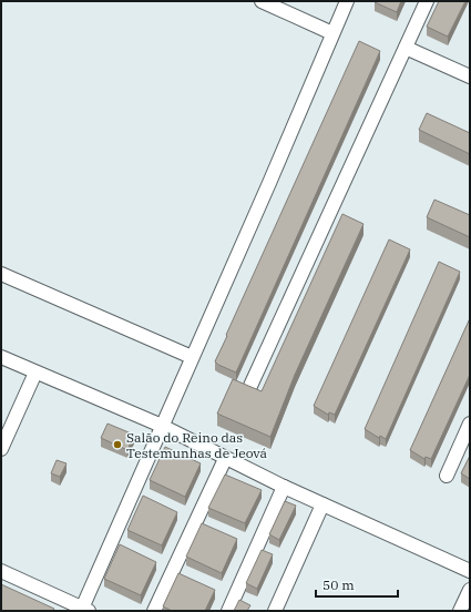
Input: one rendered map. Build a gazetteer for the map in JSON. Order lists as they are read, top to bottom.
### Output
{
  "places": ["Salão do Reino das Testemunhas de Jeová"],
  "scale_bar": "50 m"
}
